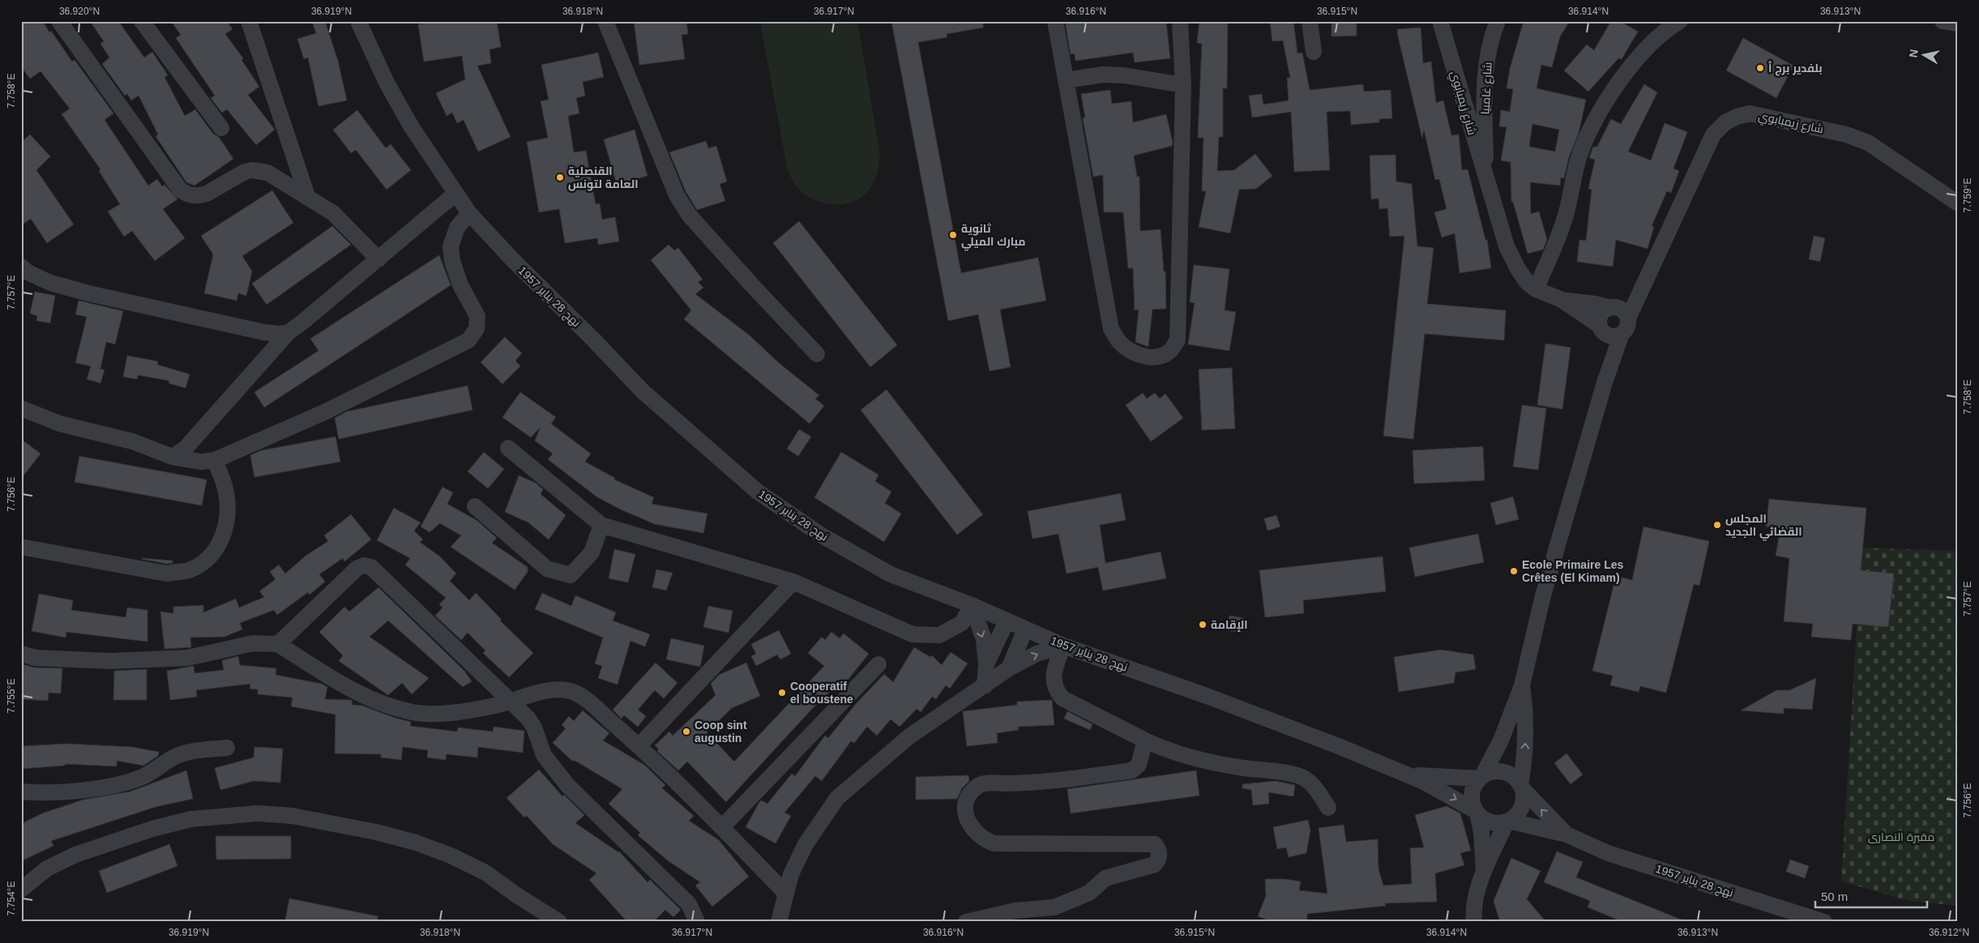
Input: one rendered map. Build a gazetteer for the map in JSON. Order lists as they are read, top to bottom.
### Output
{
  "streets": {
    "street": ["شارع غامبيا", "شارع زيمبابوي", "نهج 28 يناير 1957"]
  },
  "crossings": [
    ["شارع غامبيا", "شارع زيمبابوي"]
  ],
  "parks": ["مقبرة النصارى"],
  "places": [
    "بلفدير برج أ",
    "القنصلية العامة لتونس",
    "ثانوية مبارك الميلي",
    "المجلس القضائي الجديد",
    "Ecole Primaire Les Crêtes (El Kimam)",
    "الإقامة",
    "Cooperatif el boustene",
    "Coop sint augustin"
  ],
  "scale_bar": "50 m",
  "north": "left",
  "coordinates": [
    "36.920°N",
    "36.919°N",
    "36.918°N",
    "36.917°N",
    "36.916°N",
    "36.915°N",
    "36.914°N",
    "36.913°N",
    "7.758°E",
    "7.759°E",
    "7.757°E",
    "7.756°E",
    "7.755°E",
    "7.754°E",
    "36.912°N"
  ]
}
